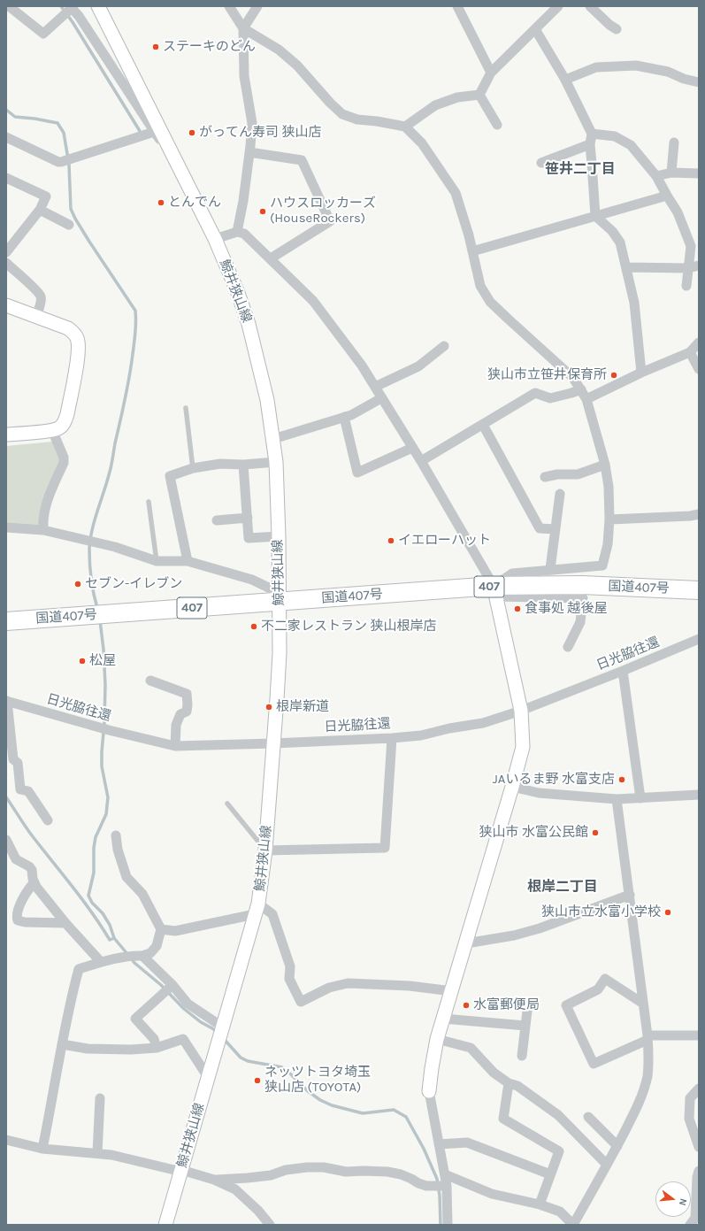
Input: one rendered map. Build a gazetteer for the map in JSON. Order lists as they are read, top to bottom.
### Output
{
  "streets": {
    "highway": ["407", "国道407号"],
    "main road": ["鯨井狭山線"],
    "street": ["日光脇往還"]
  },
  "crossings": [
    ["鯨井狭山線", "国道407号"],
    ["鯨井狭山線", "日光脇往還"]
  ],
  "districts": ["笹井二丁目", "根岸二丁目"],
  "places": [
    "ステーキのどん",
    "がってん寿司 狭山店",
    "とんでん",
    "ハウスロッカーズ (HouseRockers)",
    "狭山市立笹井保育所",
    "イエローハット",
    "セブン-イレブン",
    "食事処 越後屋",
    "不二家レストラン 狭山根岸店",
    "松屋",
    "根岸新道",
    "JAいるま野 水富支店",
    "狭山市 水富公民館",
    "狭山市立水富小学校",
    "水富郵便局",
    "ネッツトヨタ埼玉 狭山店 (TOYOTA)"
  ],
  "north": "right"
}
